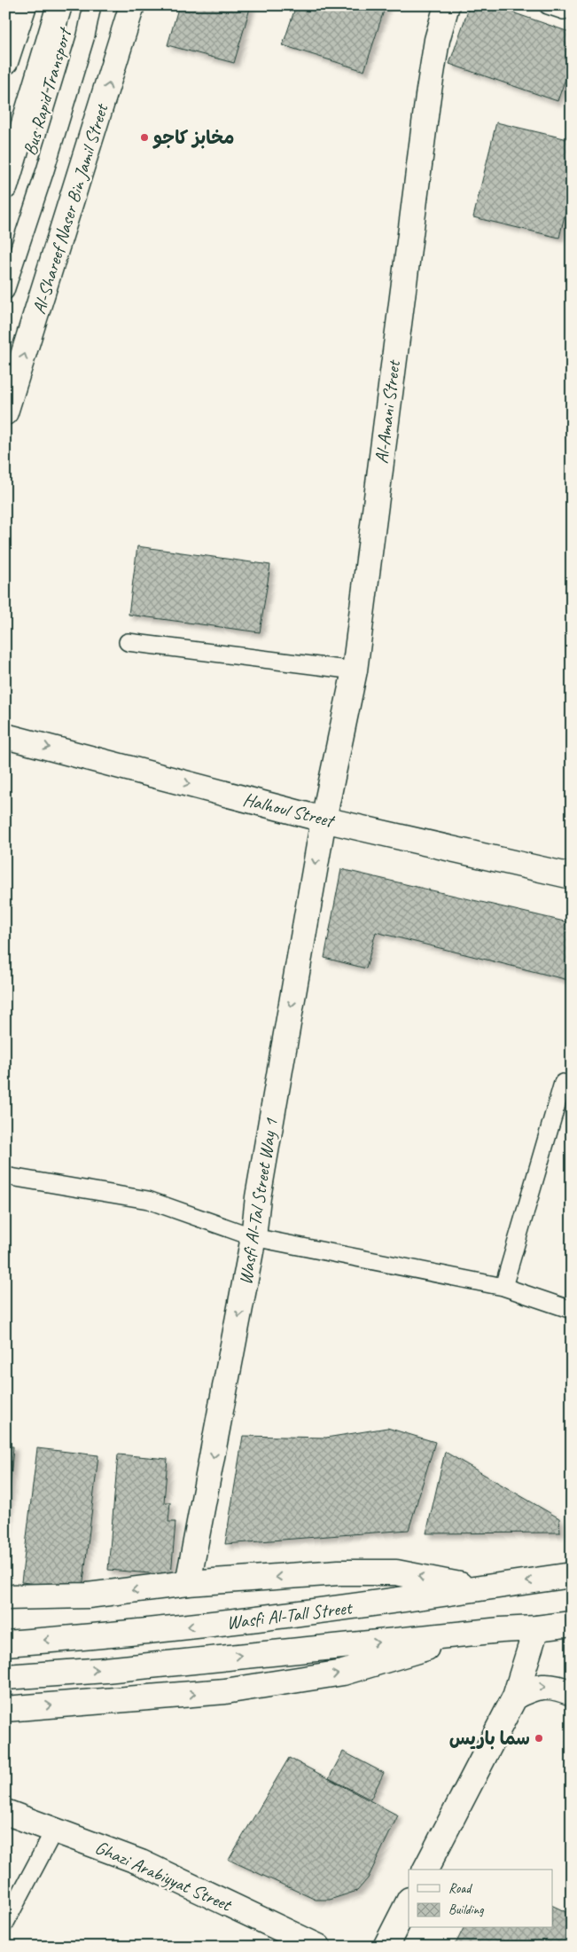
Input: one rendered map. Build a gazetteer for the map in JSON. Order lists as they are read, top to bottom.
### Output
{
  "streets": {
    "main road": [
      "Al-Shareef Naser Bin Jamil Street",
      "Al-Amani Street",
      "Halhoul Street",
      "Wasfi Al-Tal Street Way 1",
      "Wasfi Al-Tall Street",
      "Ghazi Arabiyyat Street"
    ],
    "lane": ["Bus Rapid Transport"]
  },
  "crossings": [
    ["Al-Amani Street", "Halhoul Street"],
    ["Al-Amani Street", "Wasfi Al-Tal Street Way 1"],
    ["Halhoul Street", "Wasfi Al-Tal Street Way 1"]
  ],
  "one_way": ["Halhoul Street", "Wasfi Al-Tal Street Way 1"],
  "places": ["مخابز كاجو", "سما باريس"],
  "legend": ["Road", "Building"]
}
